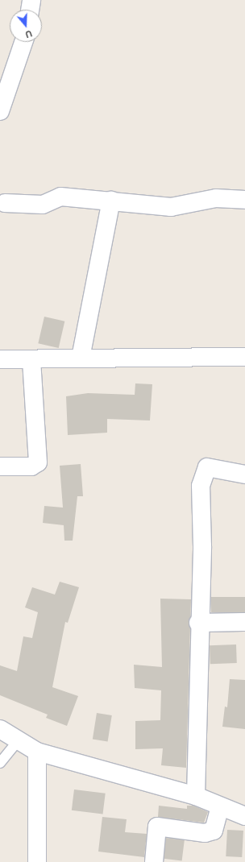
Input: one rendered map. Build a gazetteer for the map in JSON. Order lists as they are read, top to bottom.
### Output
{
  "north": "bottom"
}
